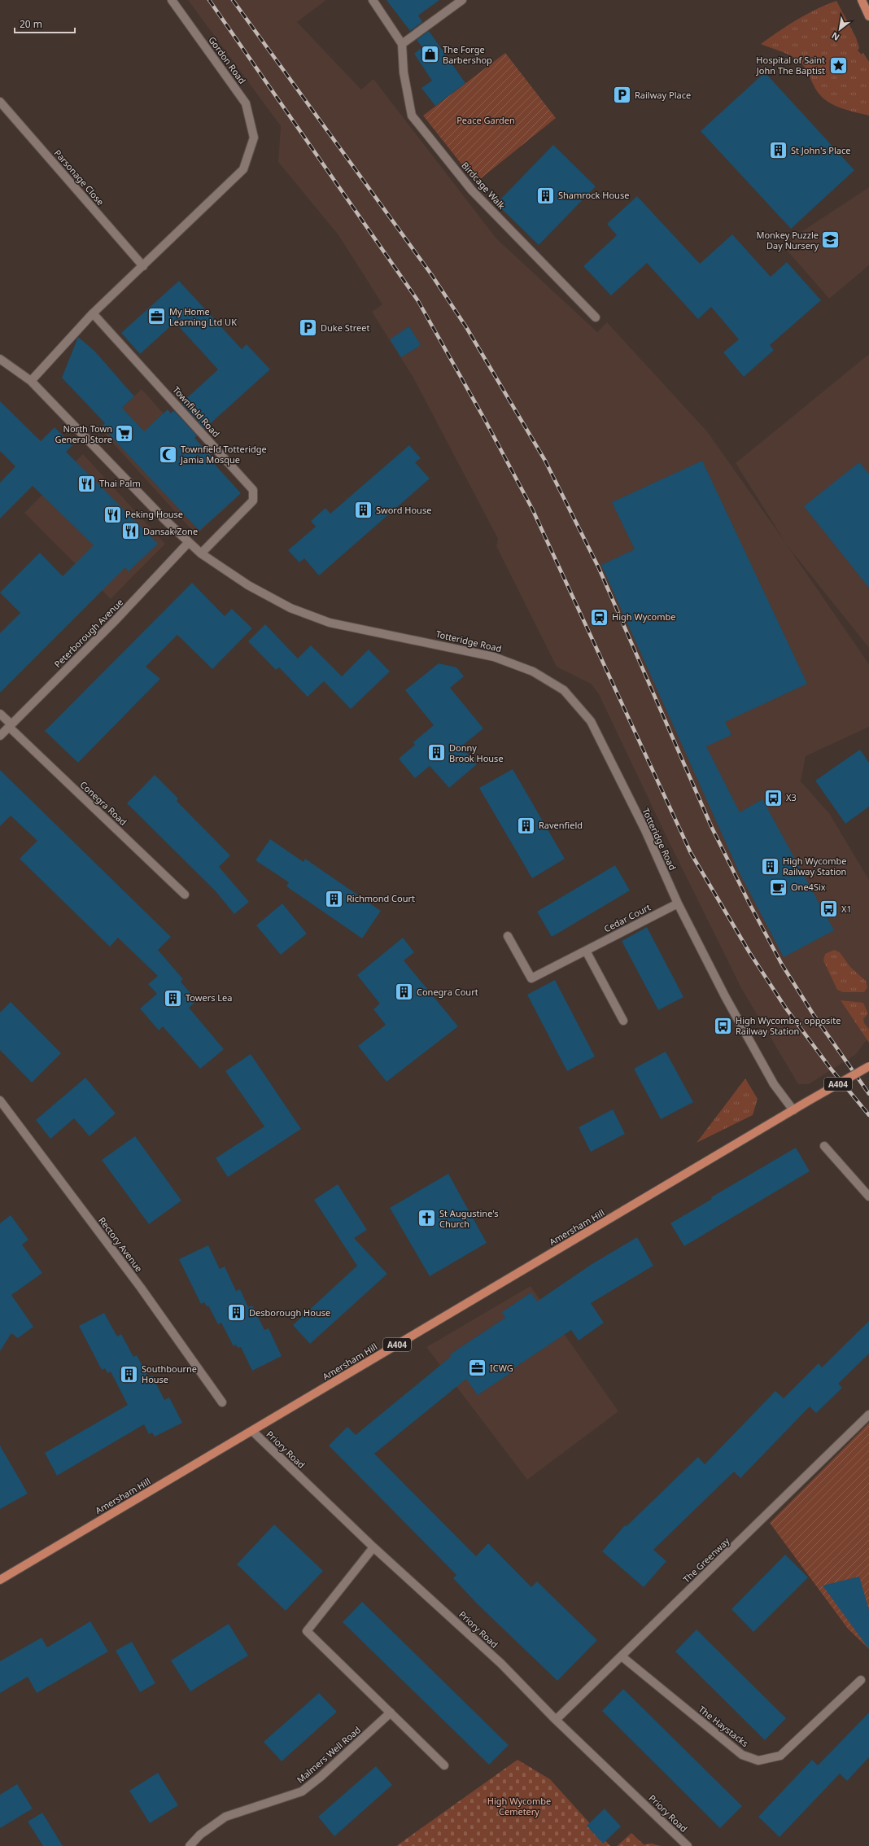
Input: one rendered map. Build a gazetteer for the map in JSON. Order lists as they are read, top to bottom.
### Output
{
  "streets": {
    "main road": ["A404", "Amersham Hill"],
    "street": [
      "Gordon Road",
      "Parsonage Close",
      "Birdcage Walk",
      "Townfield Road",
      "Peterborough Avenue",
      "Totteridge Road",
      "Conegra Road",
      "Cedar Court",
      "Rectory Avenue",
      "Priory Road",
      "The Greenway",
      "The Haystacks",
      "Malmers Well Road"
    ]
  },
  "crossings": [
    ["Gordon Road", "Parsonage Close"],
    ["Townfield Road", "Totteridge Road"],
    ["Peterborough Avenue", "Totteridge Road"],
    ["Peterborough Avenue", "Conegra Road"],
    ["Totteridge Road", "Cedar Court"],
    ["Totteridge Road", "A404"],
    ["Totteridge Road", "Amersham Hill"],
    ["A404", "Amersham Hill"],
    ["Amersham Hill", "Priory Road"],
    ["Priory Road", "The Greenway"],
    ["The Greenway", "The Haystacks"]
  ],
  "parks": ["Peace Garden", "High Wycombe Cemetery"],
  "places": {
    "shop": ["The Forge Barbershop"],
    "place": ["Hospital of Saint John The Baptist"],
    "parking": ["Railway Place", "Duke Street"],
    "building": [
      "St John's Place",
      "Shamrock House",
      "Sword House",
      "Donny Brook House",
      "Ravenfield",
      "High Wycombe Railway Station",
      "Richmond Court",
      "Conegra Court",
      "Towers Lea",
      "Desborough House",
      "Southbourne House"
    ],
    "school or university": ["Monkey Puzzle Day Nursery"],
    "office": ["My Home Learning Ltd UK", "ICWG"],
    "supermarket": ["North Town General Store"],
    "mosque": ["Townfield Totteridge Jamia Mosque"],
    "restaurant": ["Thai Palm", "Peking House", "Dansak Zone"],
    "station": ["High Wycombe"],
    "bus stop": ["X3", "X1", "High Wycombe, opposite Railway Station"],
    "cafe": ["One4Six"],
    "church": ["St Augustine's Church"]
  },
  "scale_bar": "20 m",
  "north": "bottom left"
}
